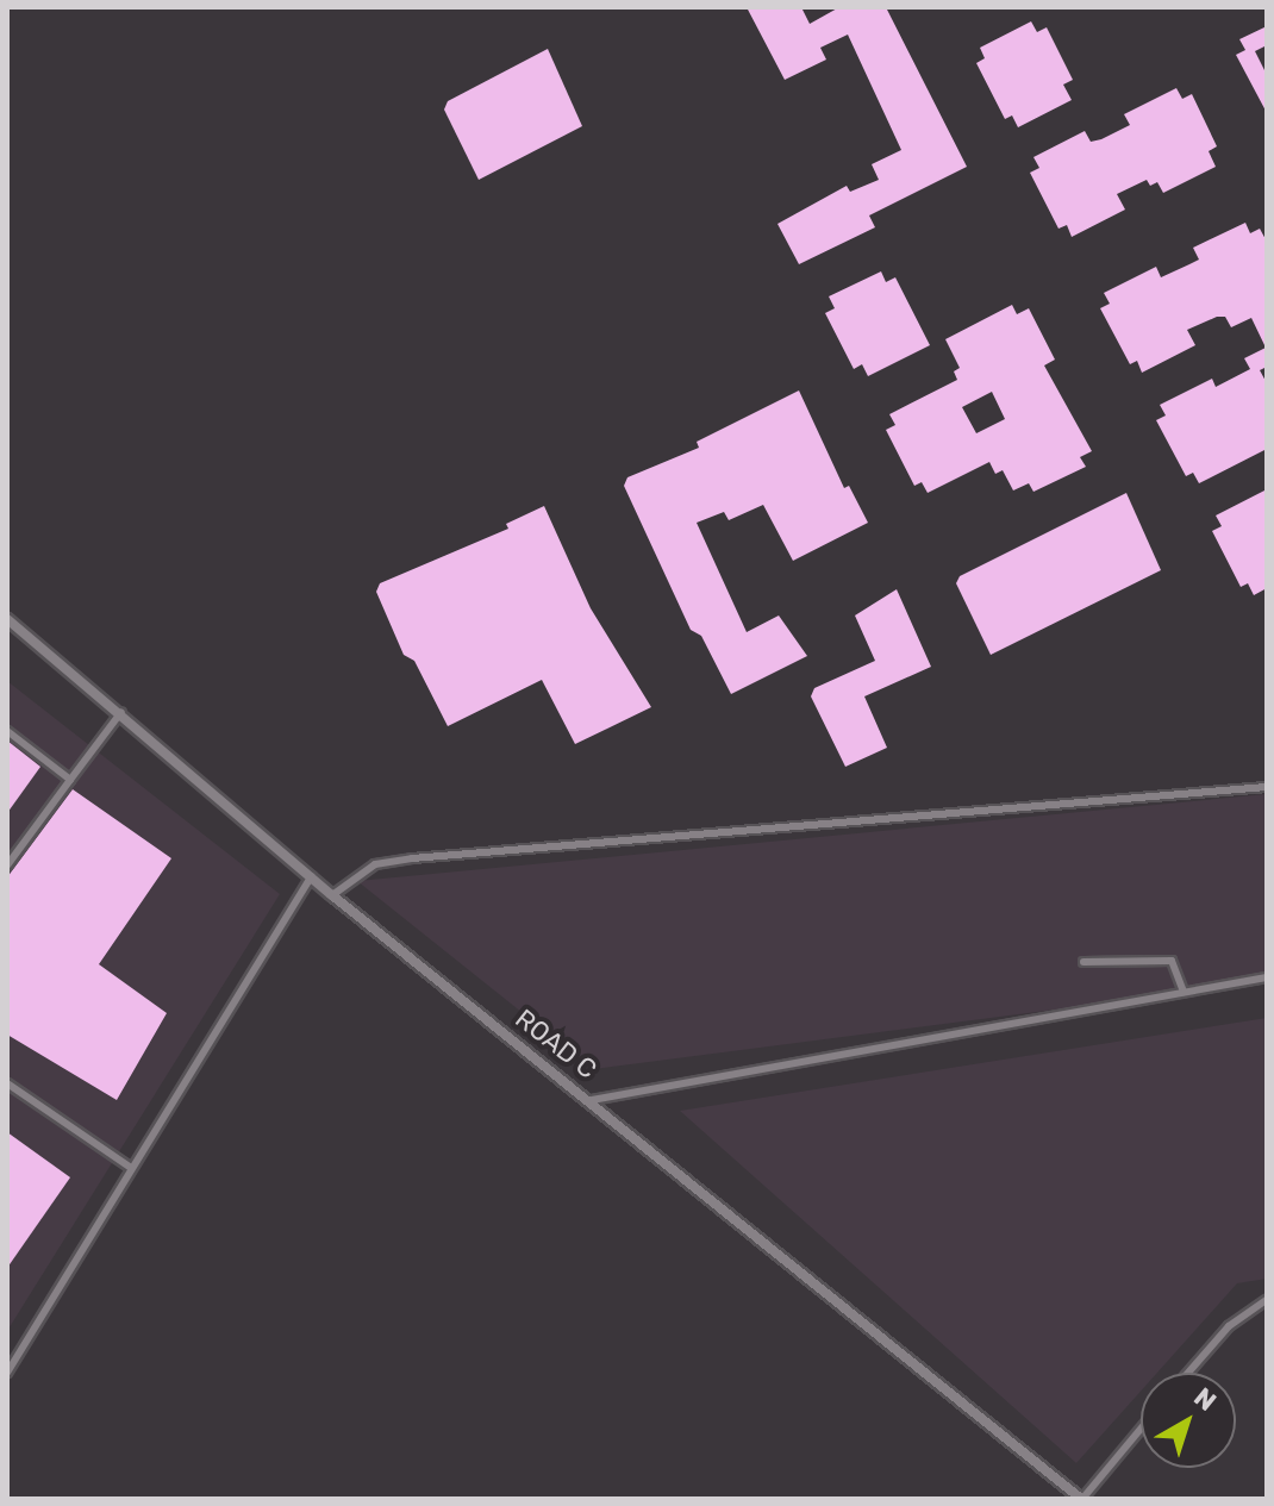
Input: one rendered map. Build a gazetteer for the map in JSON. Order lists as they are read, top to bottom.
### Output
{
  "streets": {
    "street": ["ROAD C"]
  },
  "north": "top right"
}
